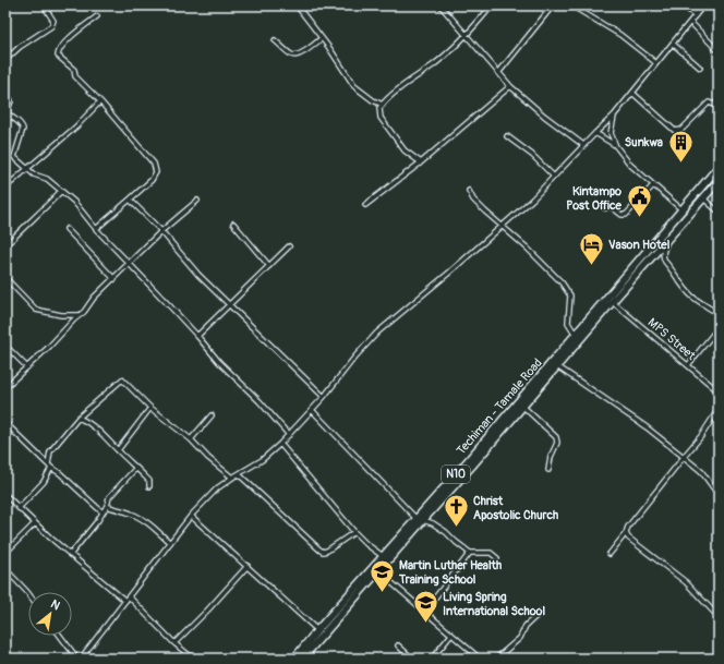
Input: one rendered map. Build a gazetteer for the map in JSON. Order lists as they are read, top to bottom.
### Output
{
  "streets": {
    "highway": ["Techiman - Tamale Road", "N10"],
    "street": ["MPS Street"]
  },
  "crossings": [
    ["MPS Street", "Techiman - Tamale Road"]
  ],
  "places": {
    "building": ["Sunkwa"],
    "public building": ["Kintampo Post Office"],
    "hotel": ["Vason Hotel"],
    "church": ["Christ Apostolic Church"],
    "school or university": ["Martin Luther Health Training School", "Living Spring International School"]
  },
  "north": "top right"
}
